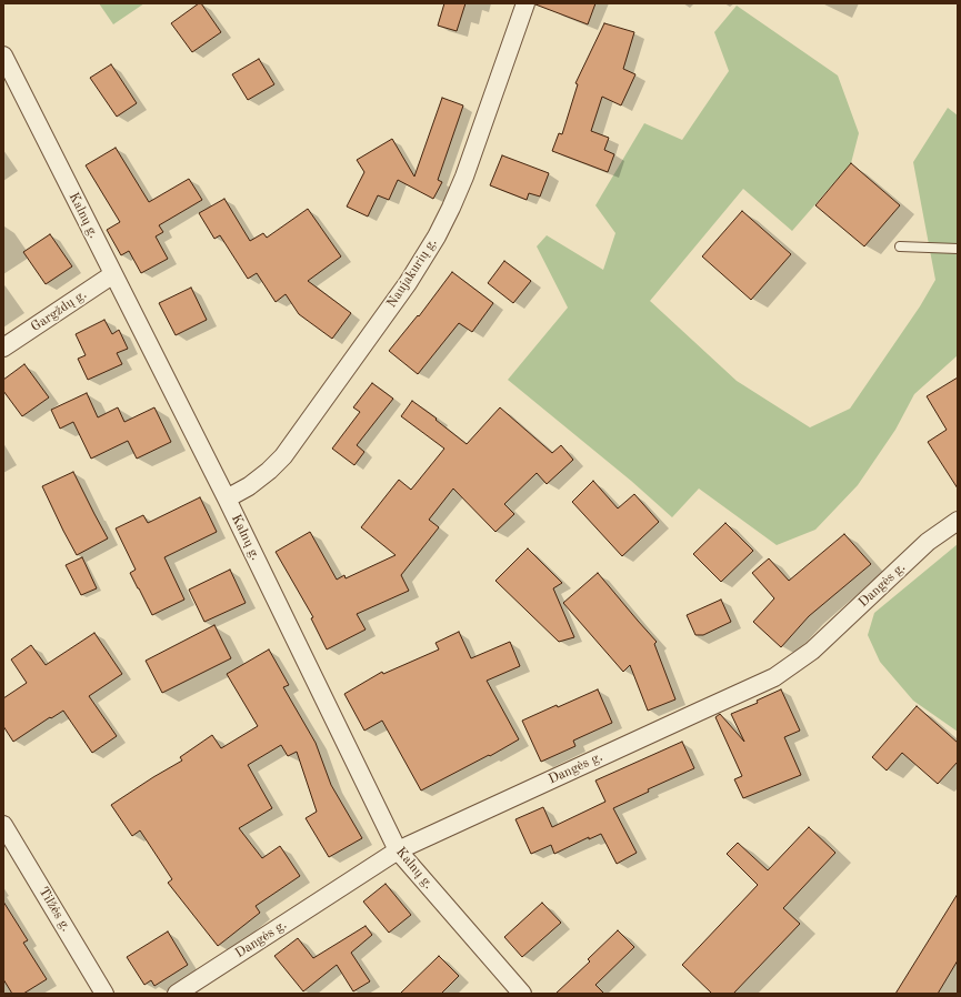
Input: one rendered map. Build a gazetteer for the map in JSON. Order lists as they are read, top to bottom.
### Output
{
  "streets": {
    "street": [
      "Kalnų g.",
      "Naujakurių g.",
      "Gargždų g.",
      "Dangės g.",
      "Tilžės g."
    ]
  },
  "crossings": [
    ["Kalnų g.", "Naujakurių g."],
    ["Kalnų g.", "Gargždų g."],
    ["Kalnų g.", "Dangės g."]
  ]
}
